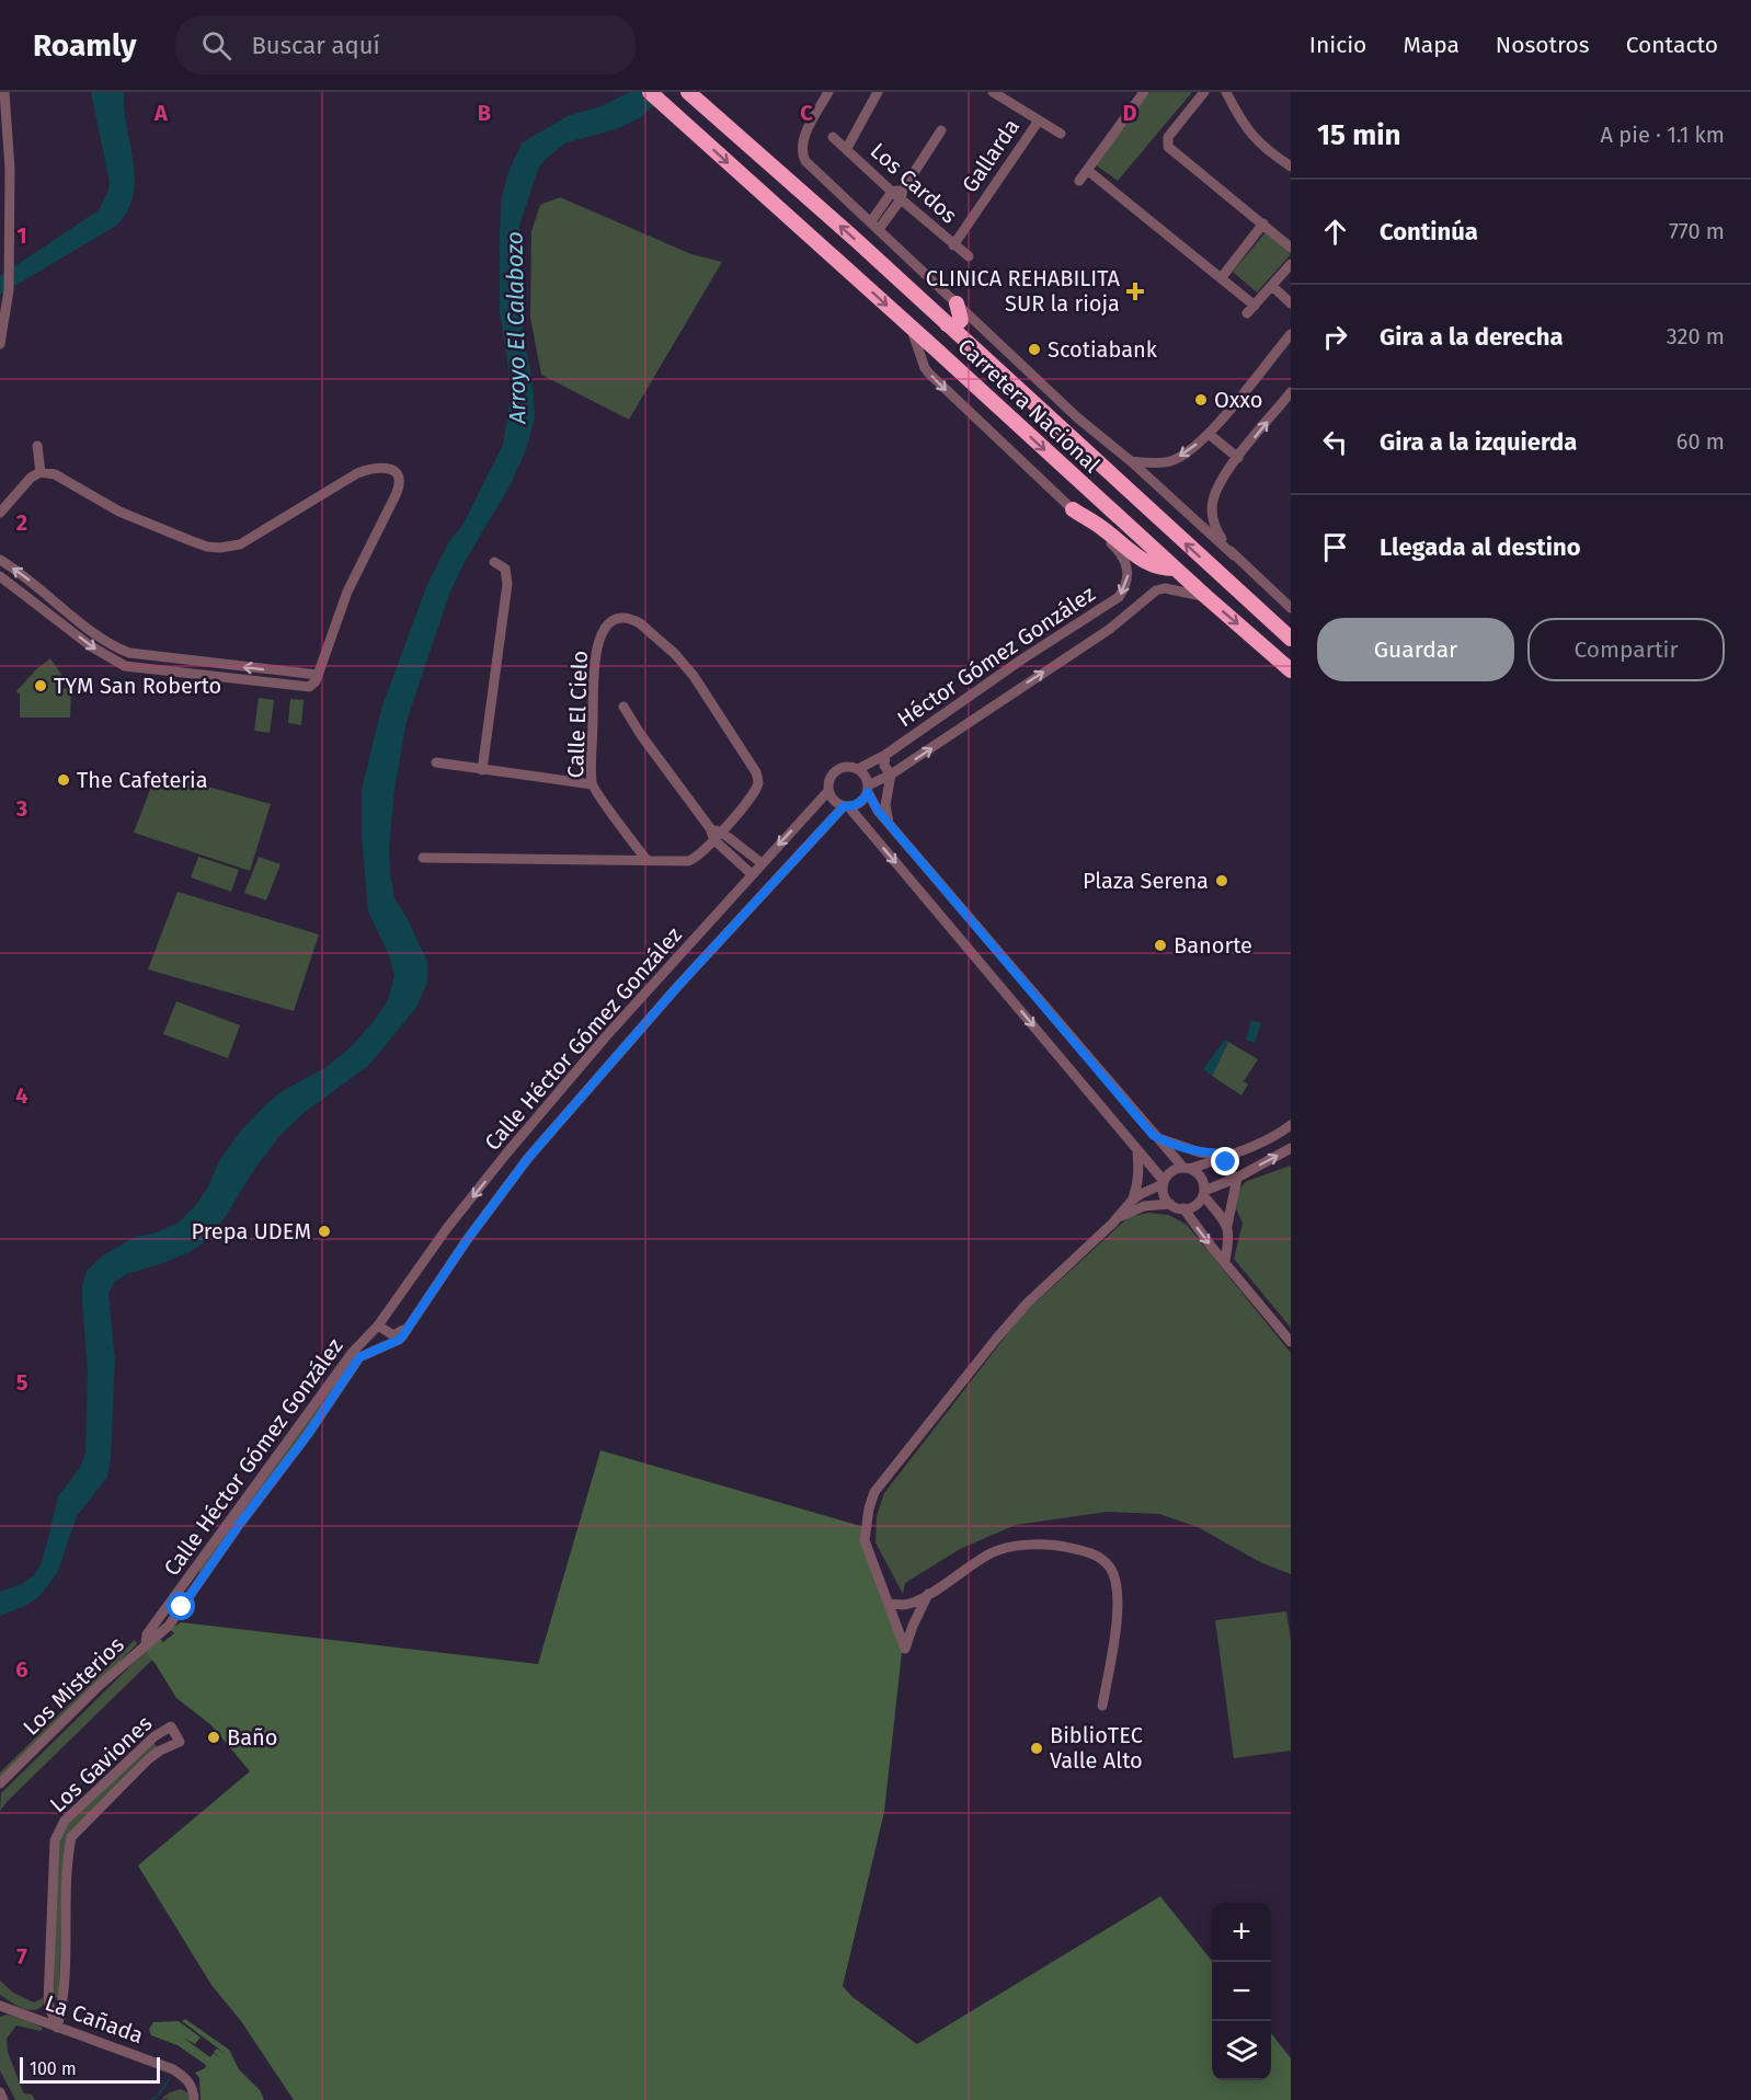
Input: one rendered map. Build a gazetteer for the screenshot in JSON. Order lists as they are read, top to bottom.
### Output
{
  "streets": {
    "highway": ["Carretera Nacional"],
    "street": [
      "Gallarda",
      "Los Cardos",
      "Héctor Gómez González",
      "Calle El Cielo",
      "Calle Héctor Gómez González",
      "Los Misterios",
      "Los Gaviones",
      "La Cañada"
    ]
  },
  "crossings": [
    ["Gallarda", "Los Cardos"],
    ["Carretera Nacional", "Héctor Gómez González"],
    ["Héctor Gómez González", "Calle Héctor Gómez González"],
    ["Calle Héctor Gómez González", "Los Misterios"],
    ["Los Gaviones", "La Cañada"]
  ],
  "water": ["Arroyo El Calabozo"],
  "places": {
    "health": ["CLINICA REHABILITA SUR la rioja"],
    "other": [
      "Scotiabank",
      "Oxxo",
      "TYM San Roberto",
      "The Cafeteria",
      "Plaza Serena",
      "Banorte",
      "Prepa UDEM",
      "Baño",
      "BiblioTEC Valle Alto"
    ]
  },
  "scale_bar": "100 m",
  "page": {
    "header": "Roamly",
    "search": "Buscar aquí",
    "nav": [
      "Inicio",
      "Mapa",
      "Nosotros",
      "Contacto"
    ],
    "heading": ["15 min", "A pie · 1.1 km"],
    "list": [
      ["Continúa", "770 m"],
      ["Gira a la derecha", "320 m"],
      ["Gira a la izquierda", "60 m"],
      "Llegada al destino"
    ],
    "buttons": ["Guardar", "Compartir"],
    "map_buttons": ["+", "−"],
    "scale": "100 m"
  },
  "grid": {
    "columns": [
      "A",
      "B",
      "C",
      "D"
    ],
    "rows": [
      "1",
      "2",
      "3",
      "4",
      "5",
      "6",
      "7"
    ]
  }
}
